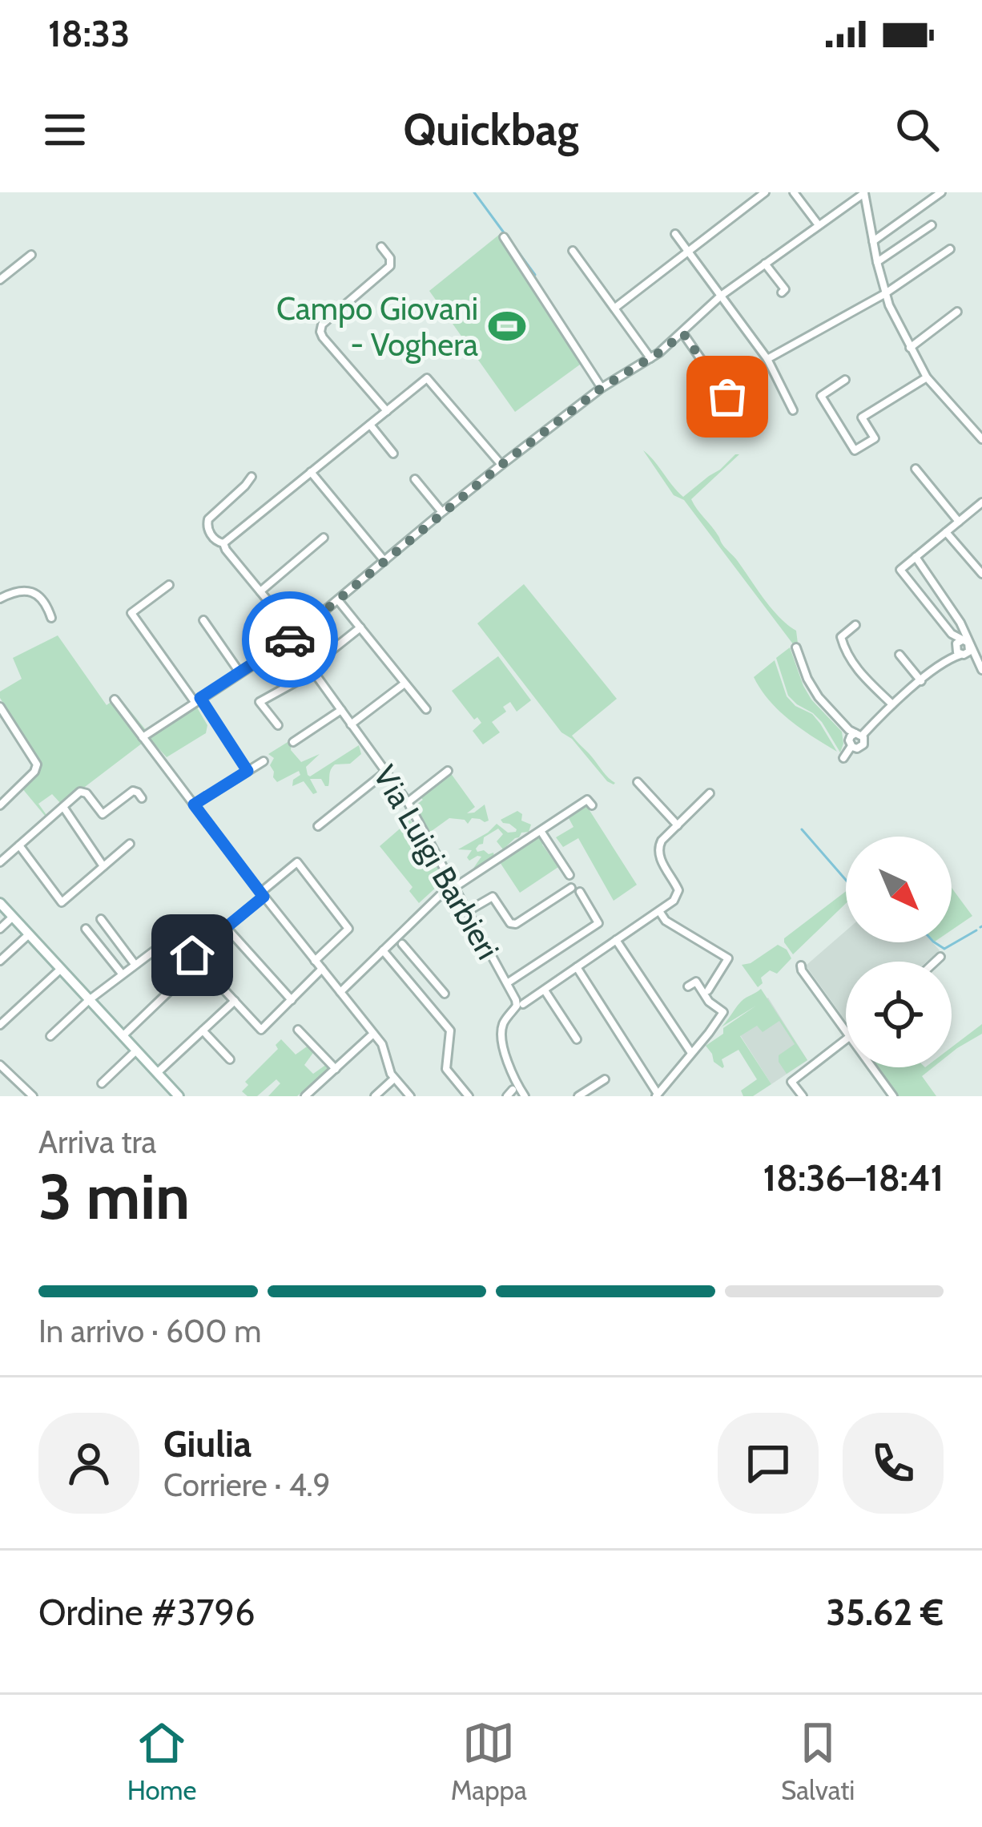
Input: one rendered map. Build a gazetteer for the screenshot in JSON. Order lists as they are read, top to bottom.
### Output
{
  "streets": {
    "street": ["Via Luigi Barbieri"]
  },
  "places": {
    "sports": ["Campo Giovani - Voghera"]
  },
  "north": "bottom right",
  "page": {
    "status": "18:33",
    "header": "Quickbag",
    "heading": ["3 min", "Arriva tra", "18:36–18:41"],
    "panel": [
      "Giulia",
      "Corriere · 4.9",
      "Ordine #3796",
      "35.62 €"
    ],
    "bar": "In arrivo · 600 m",
    "tabs": ["Home", "Mappa", "Salvati"]
  }
}
